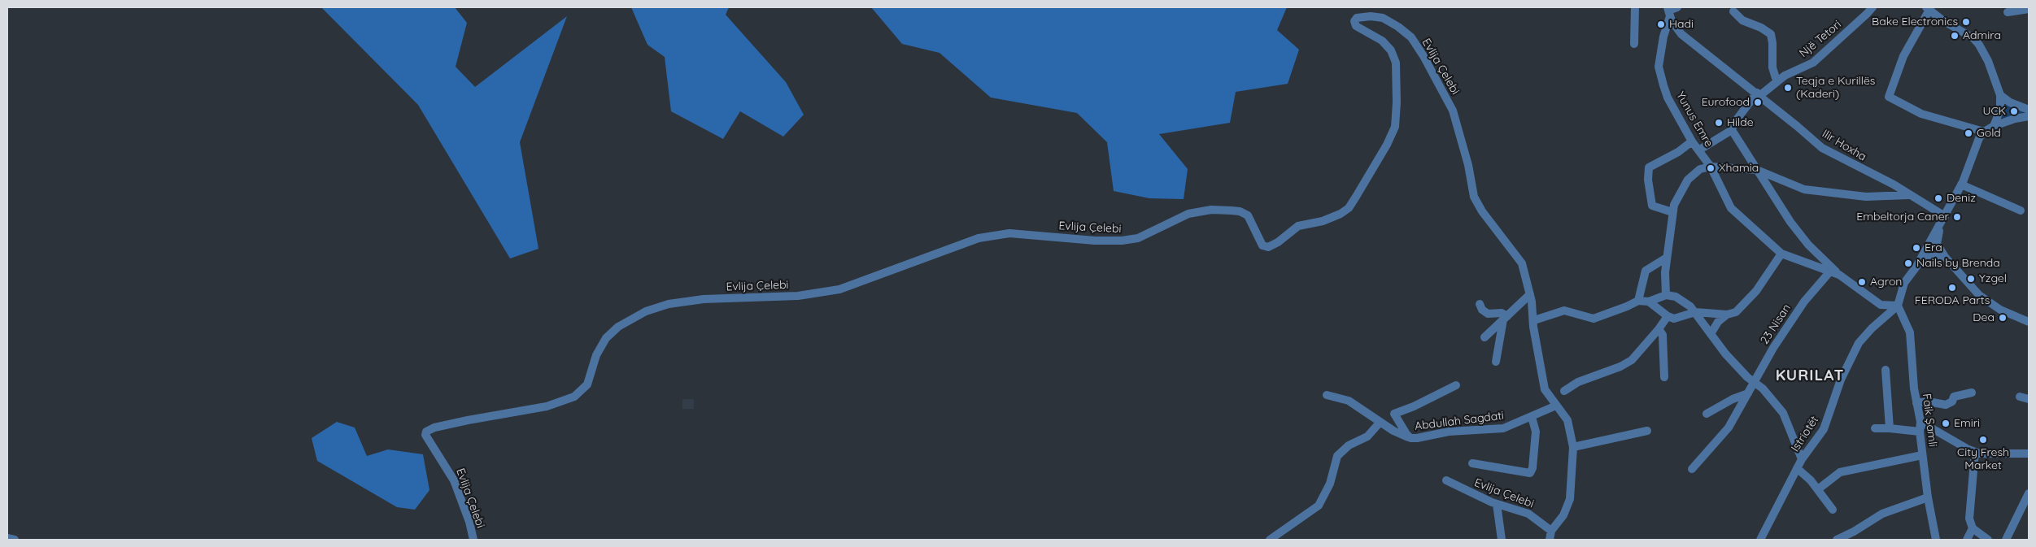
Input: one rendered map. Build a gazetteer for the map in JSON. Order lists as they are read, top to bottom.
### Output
{
  "streets": {
    "street": [
      "Një Tetori",
      "Evlija Çelebi",
      "Yunus Emre",
      "Ilir Hoxha",
      "23 Nisan",
      "Faik Şamli",
      "Abdullah Sagdati",
      "Istriotët"
    ]
  },
  "crossings": [
    ["Një Tetori", "Ilir Hoxha"],
    ["Evlija Çelebi", "Abdullah Sagdati"],
    ["Yunus Emre", "Ilir Hoxha"],
    ["Yunus Emre", "23 Nisan"],
    ["Yunus Emre", "Faik Şamli"],
    ["Yunus Emre", "Istriotët"],
    ["Faik Şamli", "Istriotët"]
  ],
  "districts": ["KURILAT"],
  "places": [
    "Bake Electronics",
    "Hadi",
    "Admira",
    "Teqja e Kurillës (Kaderi)",
    "Eurofood",
    "UCK",
    "Hilde",
    "Gold",
    "Xhamia",
    "Deniz",
    "Embeltorja Caner",
    "Era",
    "Nails by Brenda",
    "Yzgel",
    "Agron",
    "FERODA Parts",
    "Dea",
    "Emiri",
    "City Fresh Market"
  ]
}
